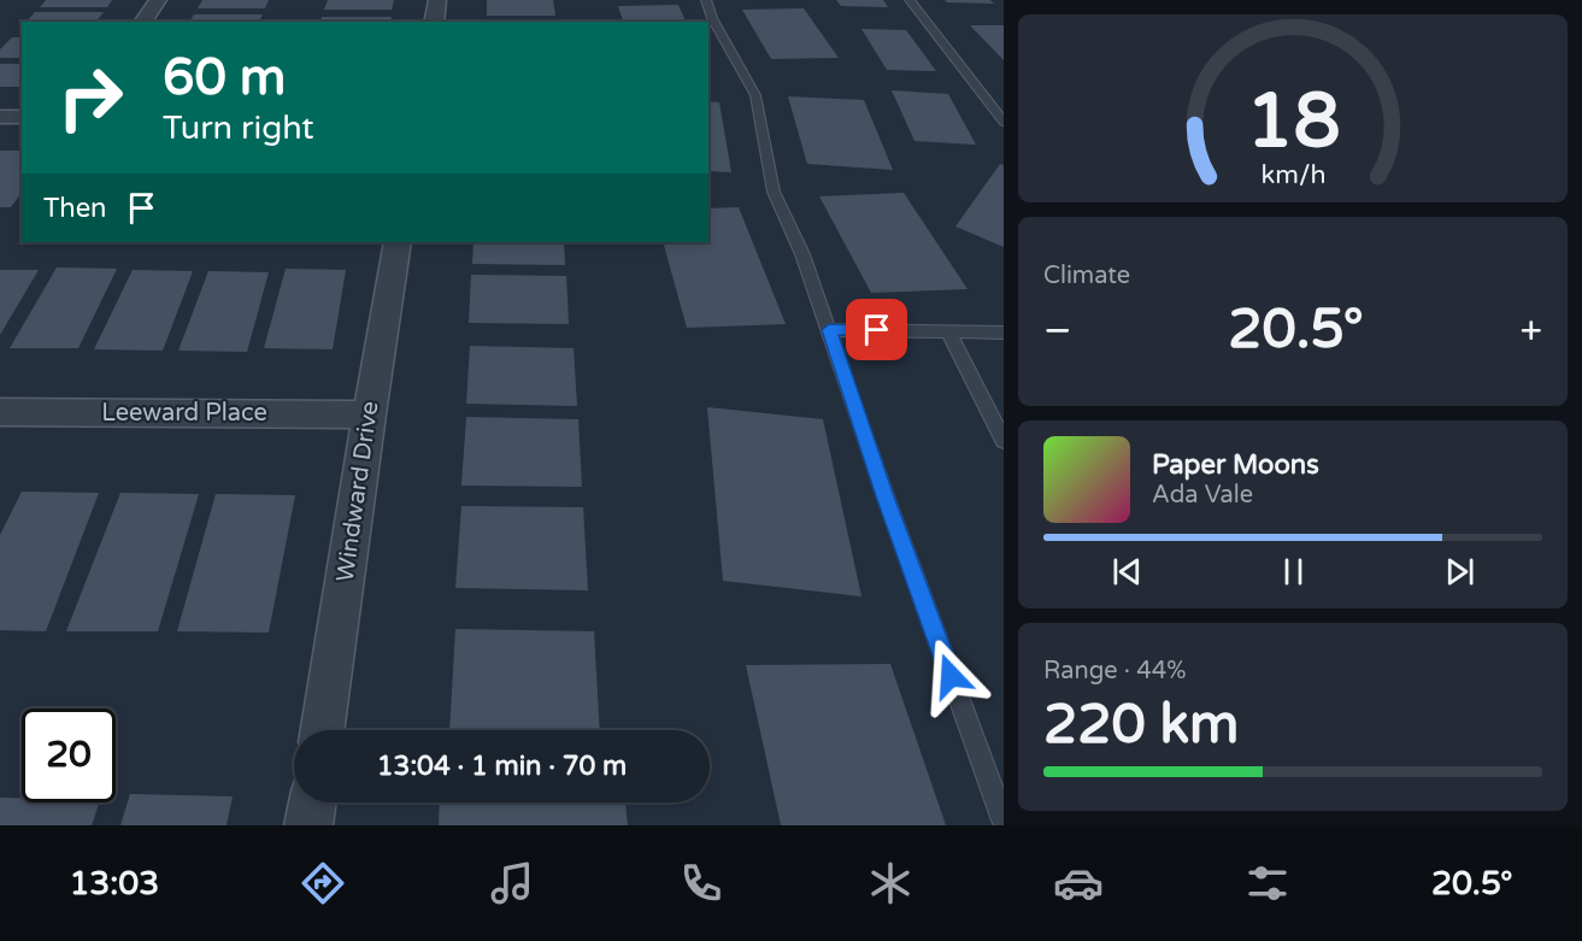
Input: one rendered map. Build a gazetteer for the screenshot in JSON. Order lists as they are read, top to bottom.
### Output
{
  "streets": {
    "street": ["Leeward Place", "Windward Drive"]
  },
  "crossings": [
    ["Leeward Place", "Windward Drive"]
  ],
  "page": {
    "turn": ["60 m", "Turn right"],
    "then": "Then",
    "tile": [
      "Climate",
      ["Range · 44%", "220 km"]
    ],
    "heat": ["−", "20.5°", "+"],
    "song": ["Paper Moons", "Ada Vale"],
    "limit": "20",
    "trip": "13:04 · 1 min · 70 m",
    "tabs": ["13:03", "20.5°"],
    "gauge": ["18", "km/h"]
  }
}
